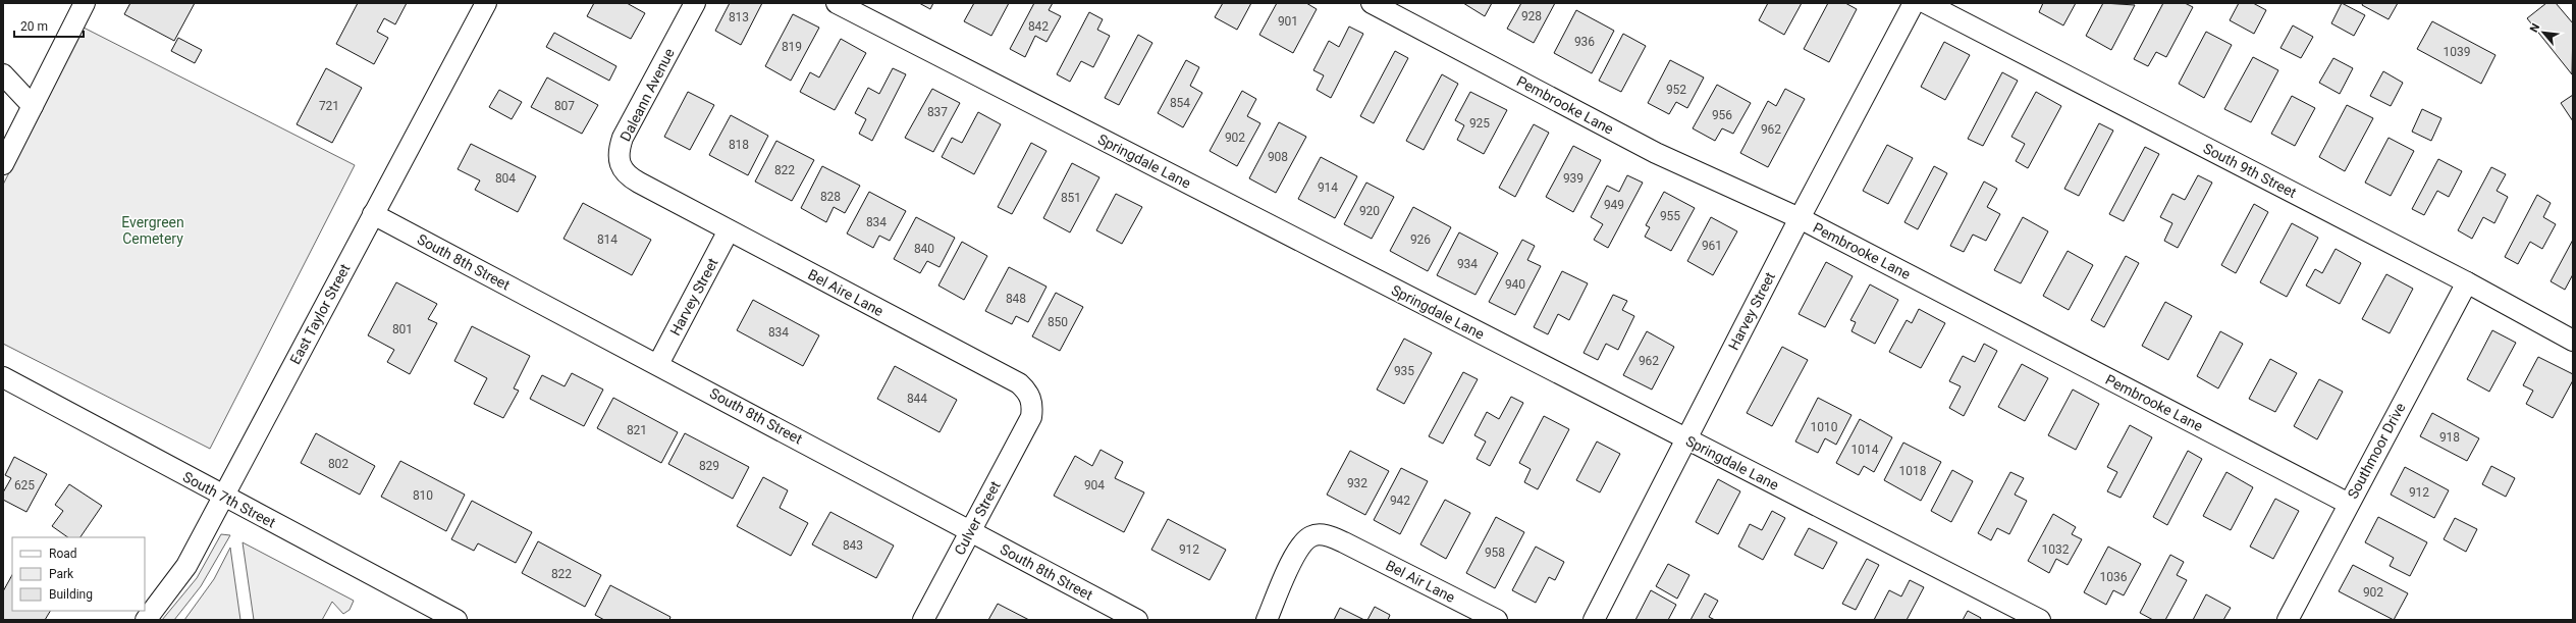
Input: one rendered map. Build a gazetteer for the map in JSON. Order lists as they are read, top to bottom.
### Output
{
  "streets": {
    "street": [
      "Daleann Avenue",
      "Pembrooke Lane",
      "Springdale Lane",
      "South 9th Street",
      "South 8th Street",
      "Bel Aire Lane",
      "Harvey Street",
      "East Taylor Street",
      "Southmoor Drive",
      "South 7th Street",
      "Culver Street",
      "Bel Air Lane"
    ]
  },
  "crossings": [
    ["Daleann Avenue", "Bel Aire Lane"],
    ["Pembrooke Lane", "Harvey Street"],
    ["Pembrooke Lane", "Southmoor Drive"],
    ["Springdale Lane", "Harvey Street"],
    ["South 9th Street", "Southmoor Drive"],
    ["South 8th Street", "Harvey Street"],
    ["South 8th Street", "East Taylor Street"],
    ["South 8th Street", "Culver Street"],
    ["Bel Aire Lane", "Harvey Street"],
    ["Bel Aire Lane", "Culver Street"],
    ["East Taylor Street", "South 7th Street"]
  ],
  "parks": ["Evergreen Cemetery"],
  "house_numbers": [
    "928",
    "813",
    "901",
    "842",
    "936",
    "819",
    "1039",
    "952",
    "854",
    "721",
    "807",
    "837",
    "956",
    "925",
    "962",
    "902",
    "818",
    "908",
    "822",
    "804",
    "939",
    "914",
    "828",
    "851",
    "949",
    "920",
    "955",
    "834",
    "814",
    "926",
    "961",
    "840",
    "934",
    "940",
    "848",
    "850",
    "801",
    "834",
    "962",
    "935",
    "844",
    "1010",
    "821",
    "918",
    "1014",
    "802",
    "829",
    "1018",
    "932",
    "625",
    "904",
    "912",
    "810",
    "942",
    "843",
    "912",
    "1032",
    "958",
    "822",
    "1036",
    "902"
  ],
  "legend": ["Road", "Park", "Building"],
  "scale_bar": "20 m",
  "north": "top left"
}
